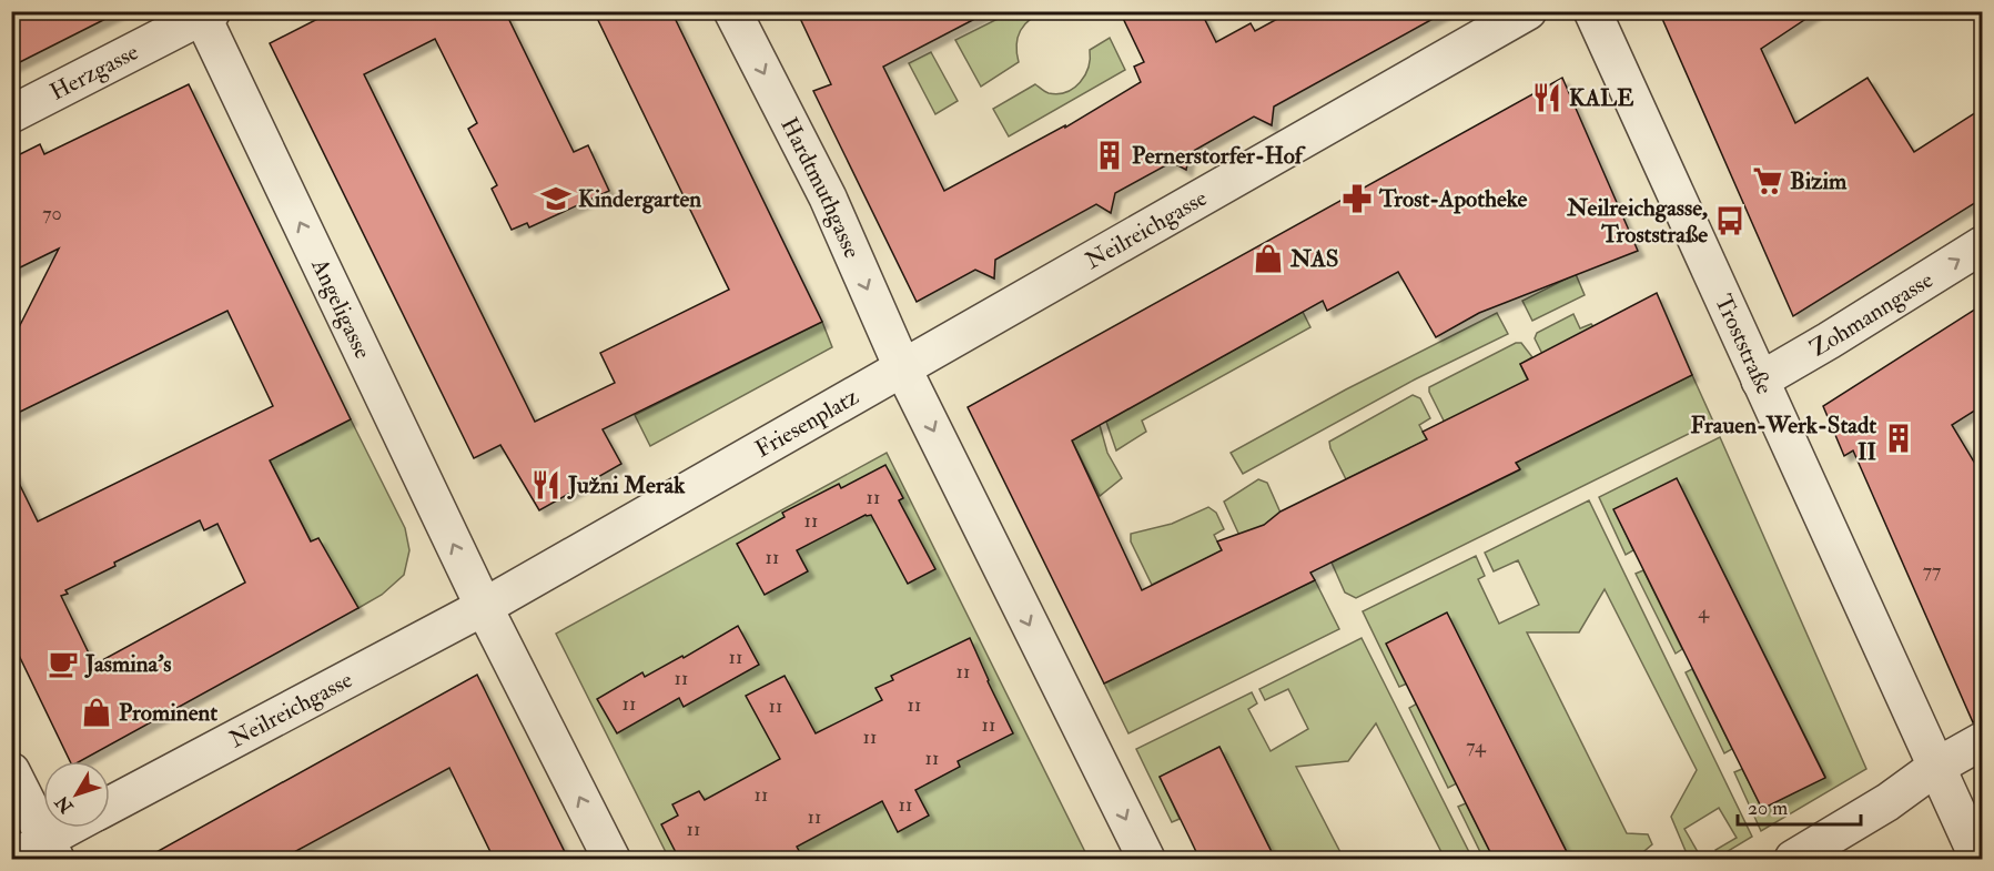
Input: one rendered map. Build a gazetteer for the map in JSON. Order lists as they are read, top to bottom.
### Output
{
  "streets": {
    "street": [
      "Herzgasse",
      "Hardtmuthgasse",
      "Neilreichgasse",
      "Angeligasse",
      "Zohmanngasse",
      "Troststraße",
      "Friesenplatz"
    ]
  },
  "crossings": [
    ["Herzgasse", "Angeligasse"],
    ["Hardtmuthgasse", "Neilreichgasse"],
    ["Hardtmuthgasse", "Friesenplatz"],
    ["Neilreichgasse", "Angeligasse"],
    ["Neilreichgasse", "Friesenplatz"],
    ["Angeligasse", "Friesenplatz"],
    ["Zohmanngasse", "Troststraße"]
  ],
  "one_way": ["Hardtmuthgasse", "Angeligasse", "Zohmanngasse"],
  "places": {
    "restaurant": ["KALE", "Južni Merak"],
    "building": ["Pernerstorfer-Hof", "Frauen-Werk-Stadt II"],
    "supermarket": ["Bizim"],
    "school or university": ["Kindergarten"],
    "pharmacy": ["Trost-Apotheke"],
    "bus stop": ["Neilreichgasse, Troststraße"],
    "shop": ["NAS", "Prominent"],
    "cafe": ["Jasmina's"]
  },
  "house_numbers": [
    "70",
    "11",
    "11",
    "11",
    "77",
    "4",
    "11",
    "11",
    "11",
    "11",
    "11",
    "11",
    "11",
    "11",
    "74",
    "11",
    "11",
    "11",
    "11",
    "11"
  ],
  "scale_bar": "20 m",
  "north": "bottom left"
}
